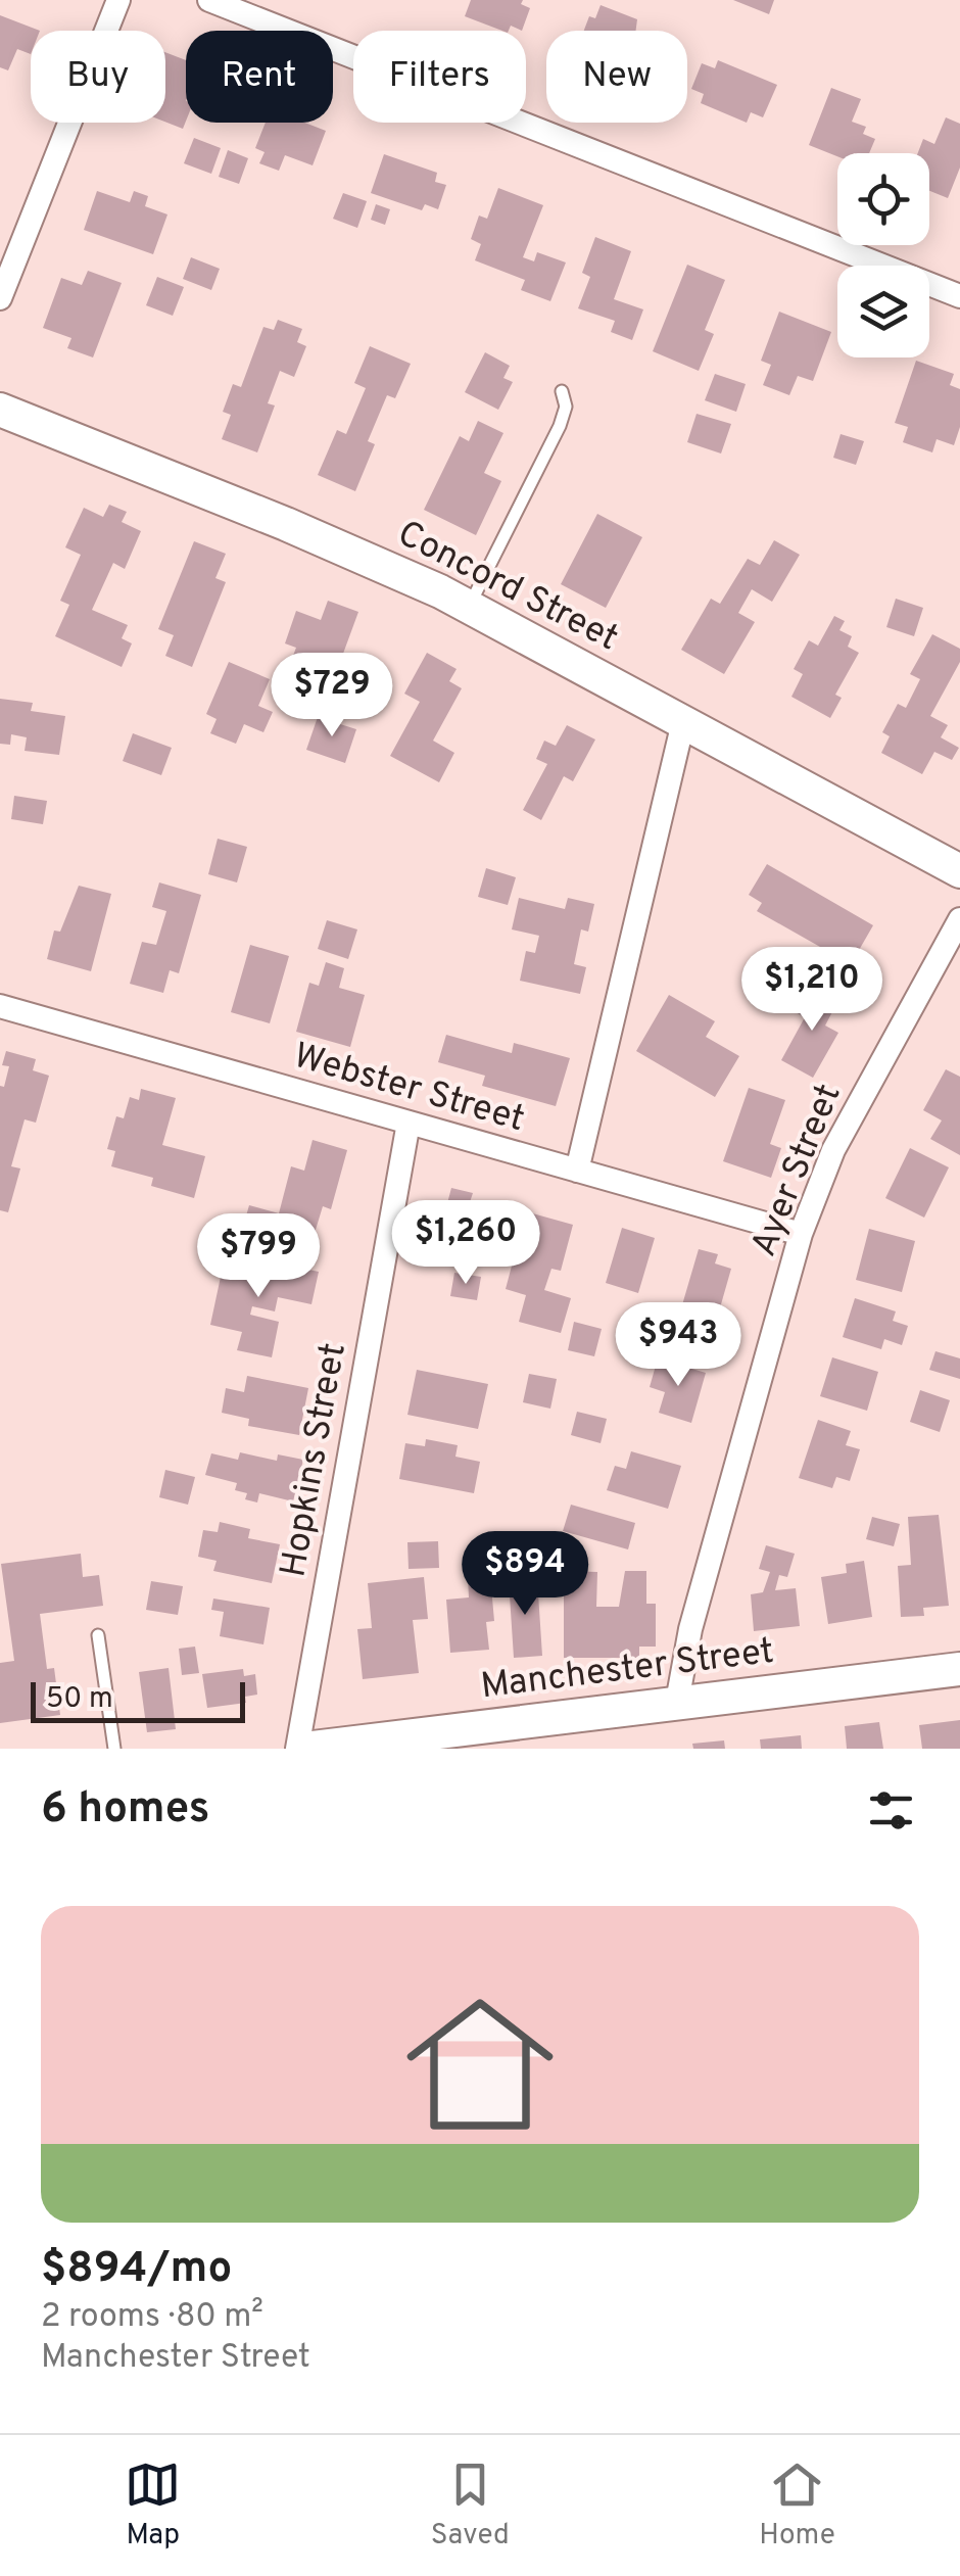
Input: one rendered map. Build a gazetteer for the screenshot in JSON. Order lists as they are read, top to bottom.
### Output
{
  "streets": {
    "main road": ["Concord Street", "Manchester Street"],
    "street": ["Webster Street", "Ayer Street", "Hopkins Street"]
  },
  "crossings": [
    ["Webster Street", "Ayer Street"],
    ["Webster Street", "Hopkins Street"],
    ["Ayer Street", "Manchester Street"]
  ],
  "scale_bar": "50 m",
  "page": {
    "chip": [
      "Buy",
      "Rent",
      "Filters",
      "New"
    ],
    "price": [
      "$729",
      "$1,210",
      "$1,260",
      "$799",
      "$943",
      "$894"
    ],
    "scale": "50 m",
    "heading": "6 homes",
    "list": [
      {
        "name": "$894/mo",
        "note": "2 rooms · 80 m² · Manchester Street"
      }
    ],
    "tabs": ["Map", "Saved", "Home"]
  }
}
